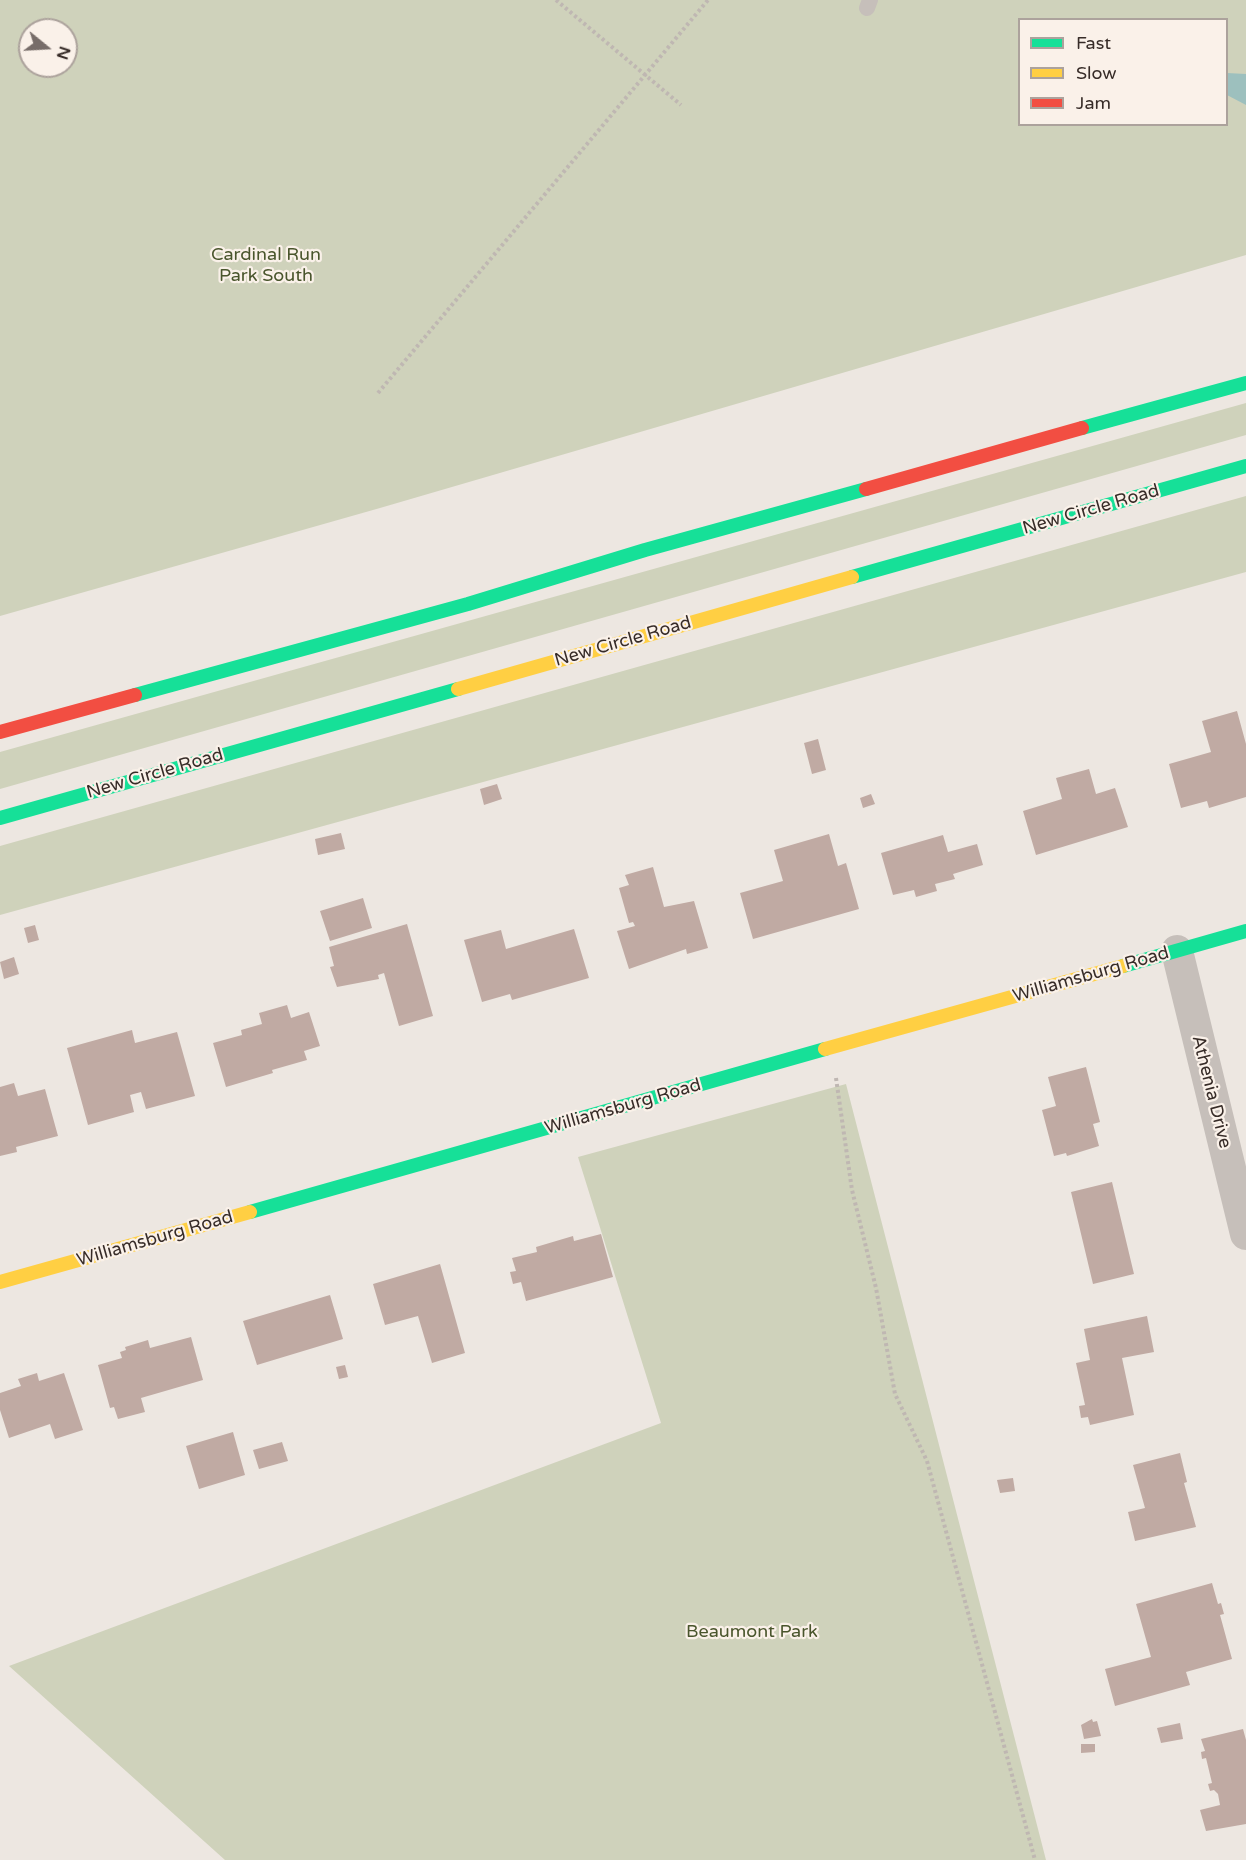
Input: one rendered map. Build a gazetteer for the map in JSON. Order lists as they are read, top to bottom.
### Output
{
  "streets": {
    "main road": ["New Circle Road", "Williamsburg Road"],
    "street": ["Athenia Drive"]
  },
  "crossings": [
    ["Williamsburg Road", "Athenia Drive"]
  ],
  "parks": ["Cardinal Run Park South", "Beaumont Park"],
  "legend": ["Fast", "Slow", "Jam"],
  "north": "right"
}
